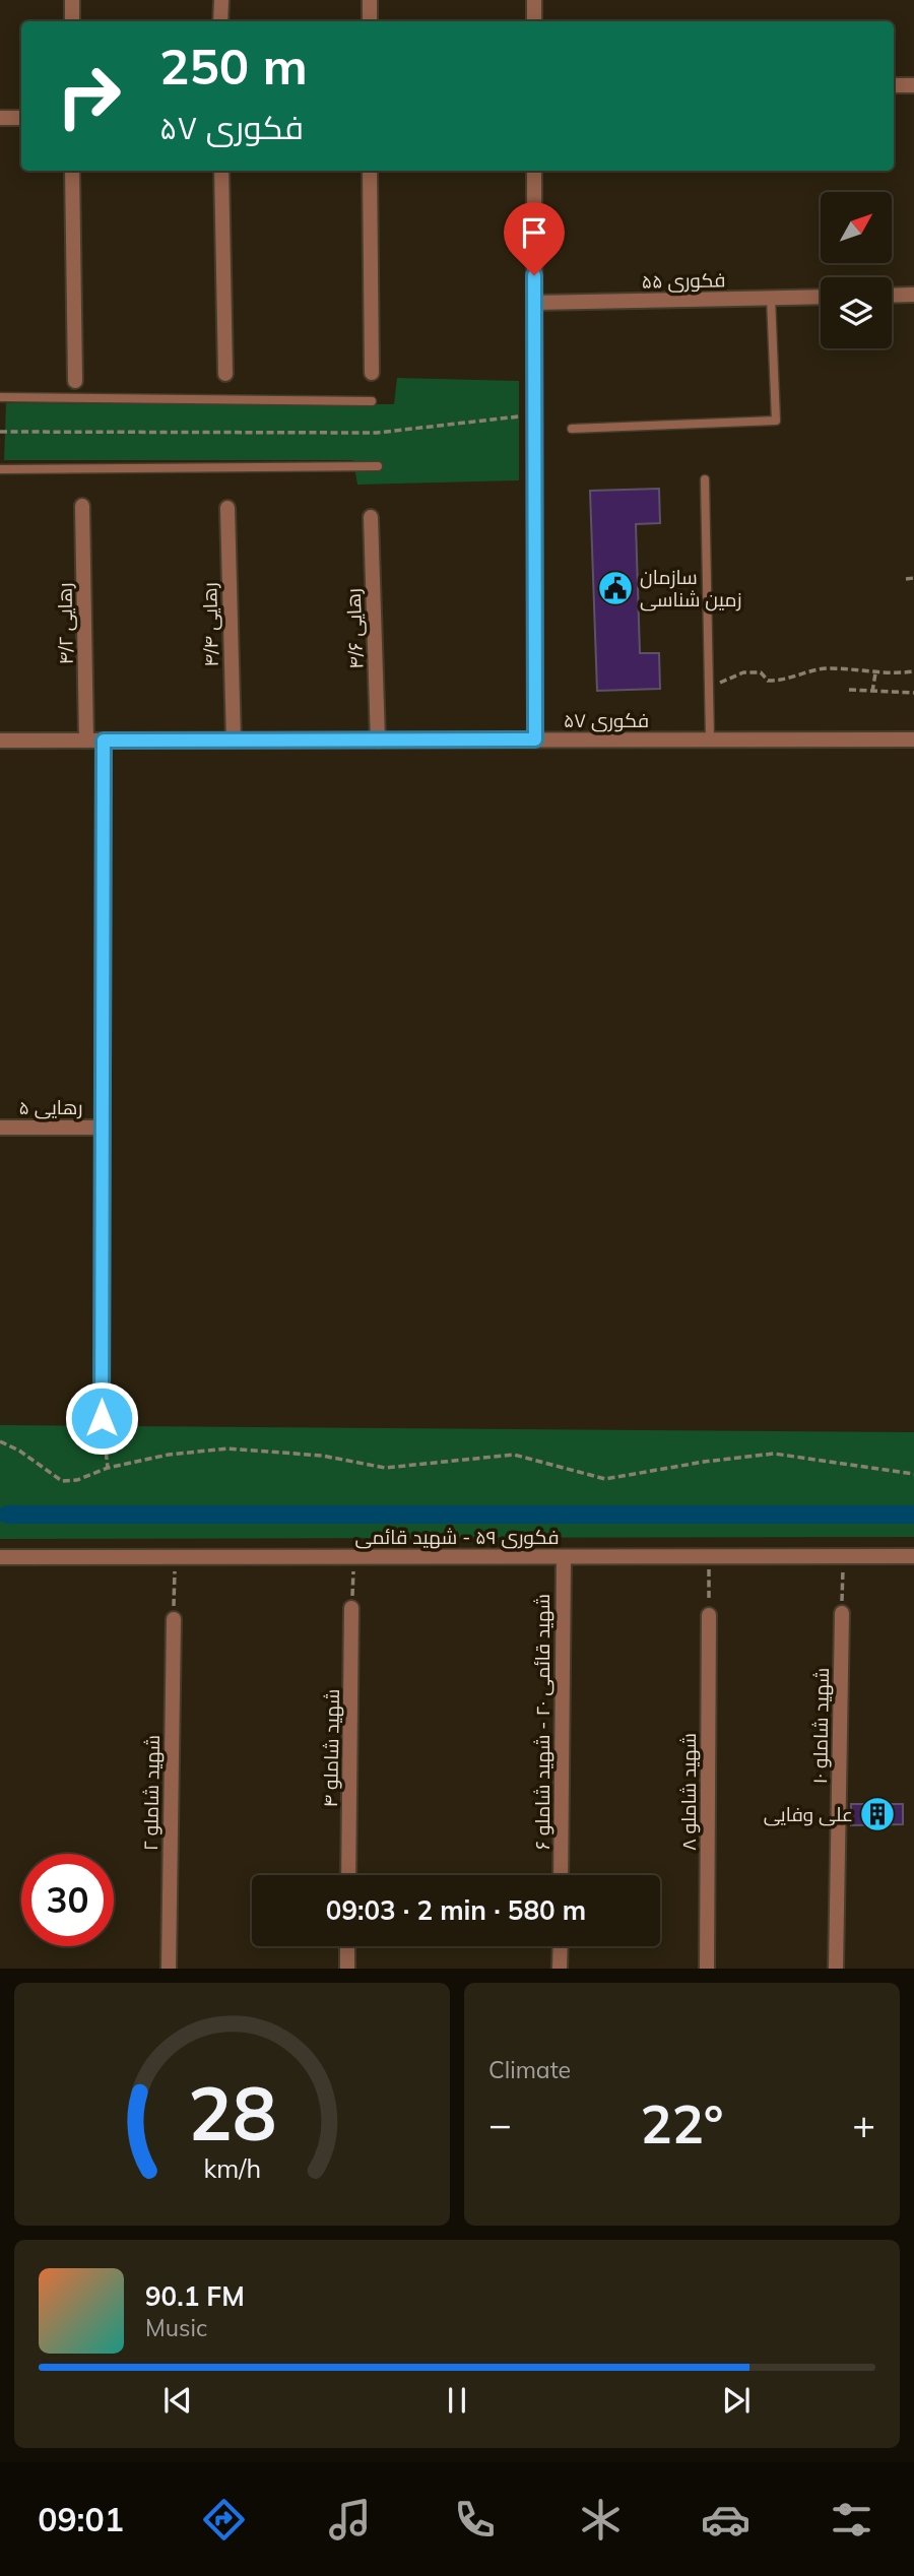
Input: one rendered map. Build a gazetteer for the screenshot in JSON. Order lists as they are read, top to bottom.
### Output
{
  "streets": {
    "street": [
      "فکوری ۵۵",
      "رهایی ۴/۲",
      "رهایی ۴/۴",
      "رهایی ۴/۶",
      "فکوری ۵۷",
      "رهایی ۵",
      "فکوری ۵۹ - شهید قائمی",
      "شهید قائمی ۲۰ - شهید شاملو ۶",
      "شهید شاملو ۱۰",
      "شهید شاملو ۴",
      "شهید شاملو ۸",
      "شهید شاملو ۲"
    ]
  },
  "crossings": [
    ["رهایی ۴/۲", "فکوری ۵۷"],
    ["رهایی ۴/۴", "فکوری ۵۷"],
    ["رهایی ۴/۶", "فکوری ۵۷"],
    ["فکوری ۵۹ - شهید قائمی", "شهید قائمی ۲۰ - شهید شاملو ۶"]
  ],
  "places": {
    "public building": ["سازمان زمین شناسی"],
    "building": ["علی وفایی"]
  },
  "north": "top right",
  "page": {
    "turn": ["250 m", "فکوری ۵۷"],
    "limit": "30",
    "trip": "09:03 · 2 min · 580 m",
    "tile": "Climate",
    "heat": ["−", "22°", "+"],
    "song": ["90.1 FM", "Music"],
    "tabs": "09:01",
    "gauge": ["28", "km/h"]
  }
}
